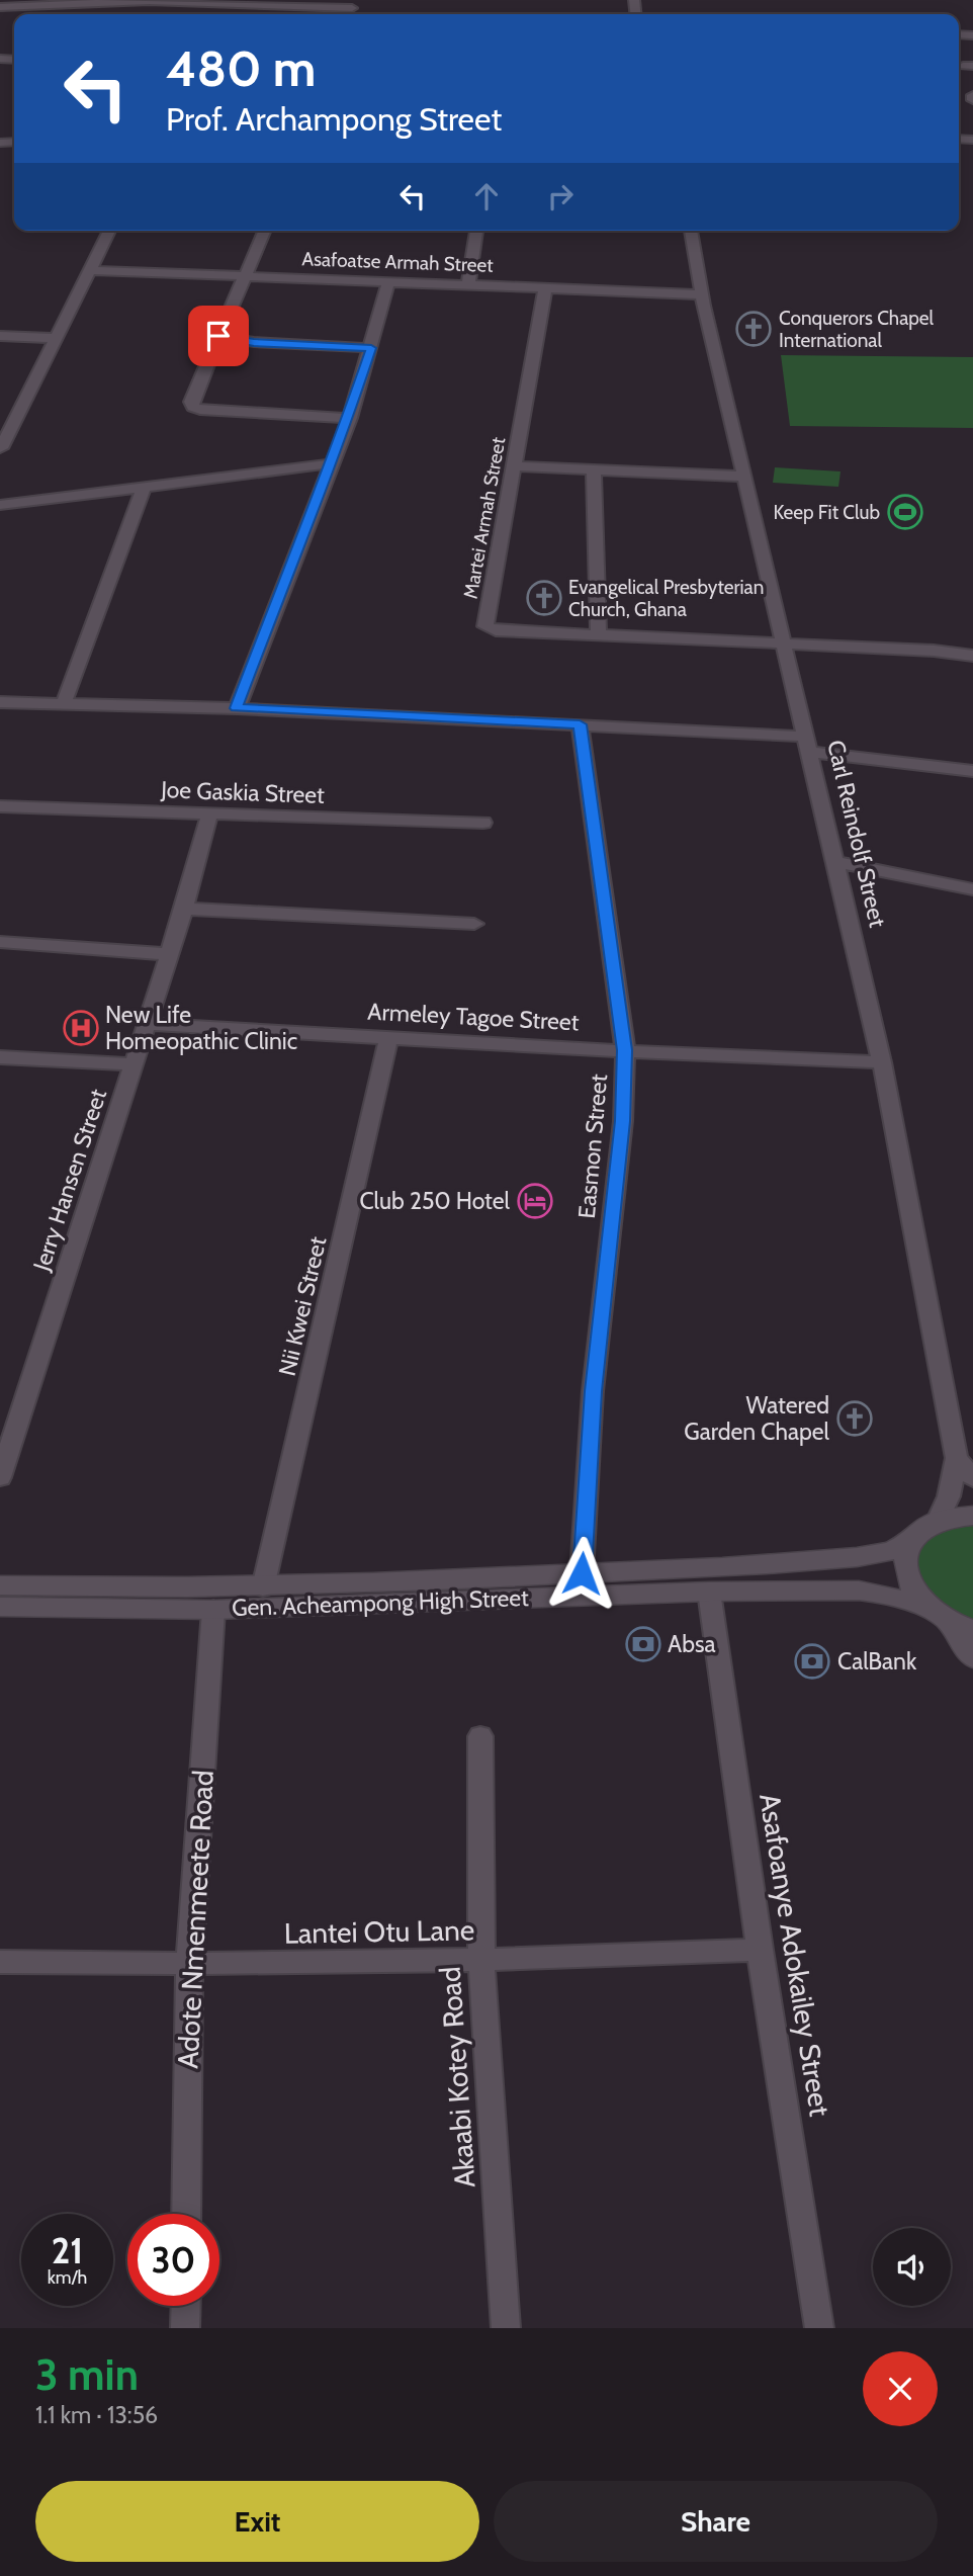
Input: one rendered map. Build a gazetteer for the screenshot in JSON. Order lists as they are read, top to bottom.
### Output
{
  "streets": {
    "main road": ["Gen. Acheampong High Street"],
    "street": [
      "Asafoatse Armah Street",
      "Martei Armah Street",
      "Joe Gaskia Street",
      "Carl Reindolf Street",
      "Armeley Tagoe Street",
      "Easmon Street",
      "Jerry Hansen Street",
      "Nii Kwei Street",
      "Adote Nmenmeete Road",
      "Lantei Otu Lane",
      "Asafoanye Adokailey Street",
      "Akaabi Kotey Road"
    ]
  },
  "crossings": [
    ["Asafoatse Armah Street", "Martei Armah Street"],
    ["Asafoatse Armah Street", "Carl Reindolf Street"],
    ["Martei Armah Street", "Carl Reindolf Street"],
    ["Joe Gaskia Street", "Jerry Hansen Street"],
    ["Carl Reindolf Street", "Armeley Tagoe Street"],
    ["Carl Reindolf Street", "Gen. Acheampong High Street"],
    ["Armeley Tagoe Street", "Easmon Street"],
    ["Armeley Tagoe Street", "Jerry Hansen Street"],
    ["Armeley Tagoe Street", "Nii Kwei Street"],
    ["Easmon Street", "Gen. Acheampong High Street"],
    ["Nii Kwei Street", "Gen. Acheampong High Street"],
    ["Gen. Acheampong High Street", "Adote Nmenmeete Road"],
    ["Gen. Acheampong High Street", "Asafoanye Adokailey Street"],
    ["Adote Nmenmeete Road", "Lantei Otu Lane"],
    ["Lantei Otu Lane", "Asafoanye Adokailey Street"],
    ["Lantei Otu Lane", "Akaabi Kotey Road"]
  ],
  "places": {
    "church": ["Conquerors Chapel International", "Evangelical Presbyterian Church, Ghana", "Watered Garden Chapel"],
    "sports": ["Keep Fit Club"],
    "hospital": ["New Life Homeopathic Clinic"],
    "hotel": ["Club 250 Hotel"],
    "bank": ["Absa", "CalBank"]
  },
  "page": {
    "turn": ["480 m", "Prof. Archampong Street"],
    "speed": "21 km/h",
    "limit": "30",
    "heading": ["3 min", "1.1 km · 13:56"],
    "buttons": ["Exit", "Share"]
  }
}
